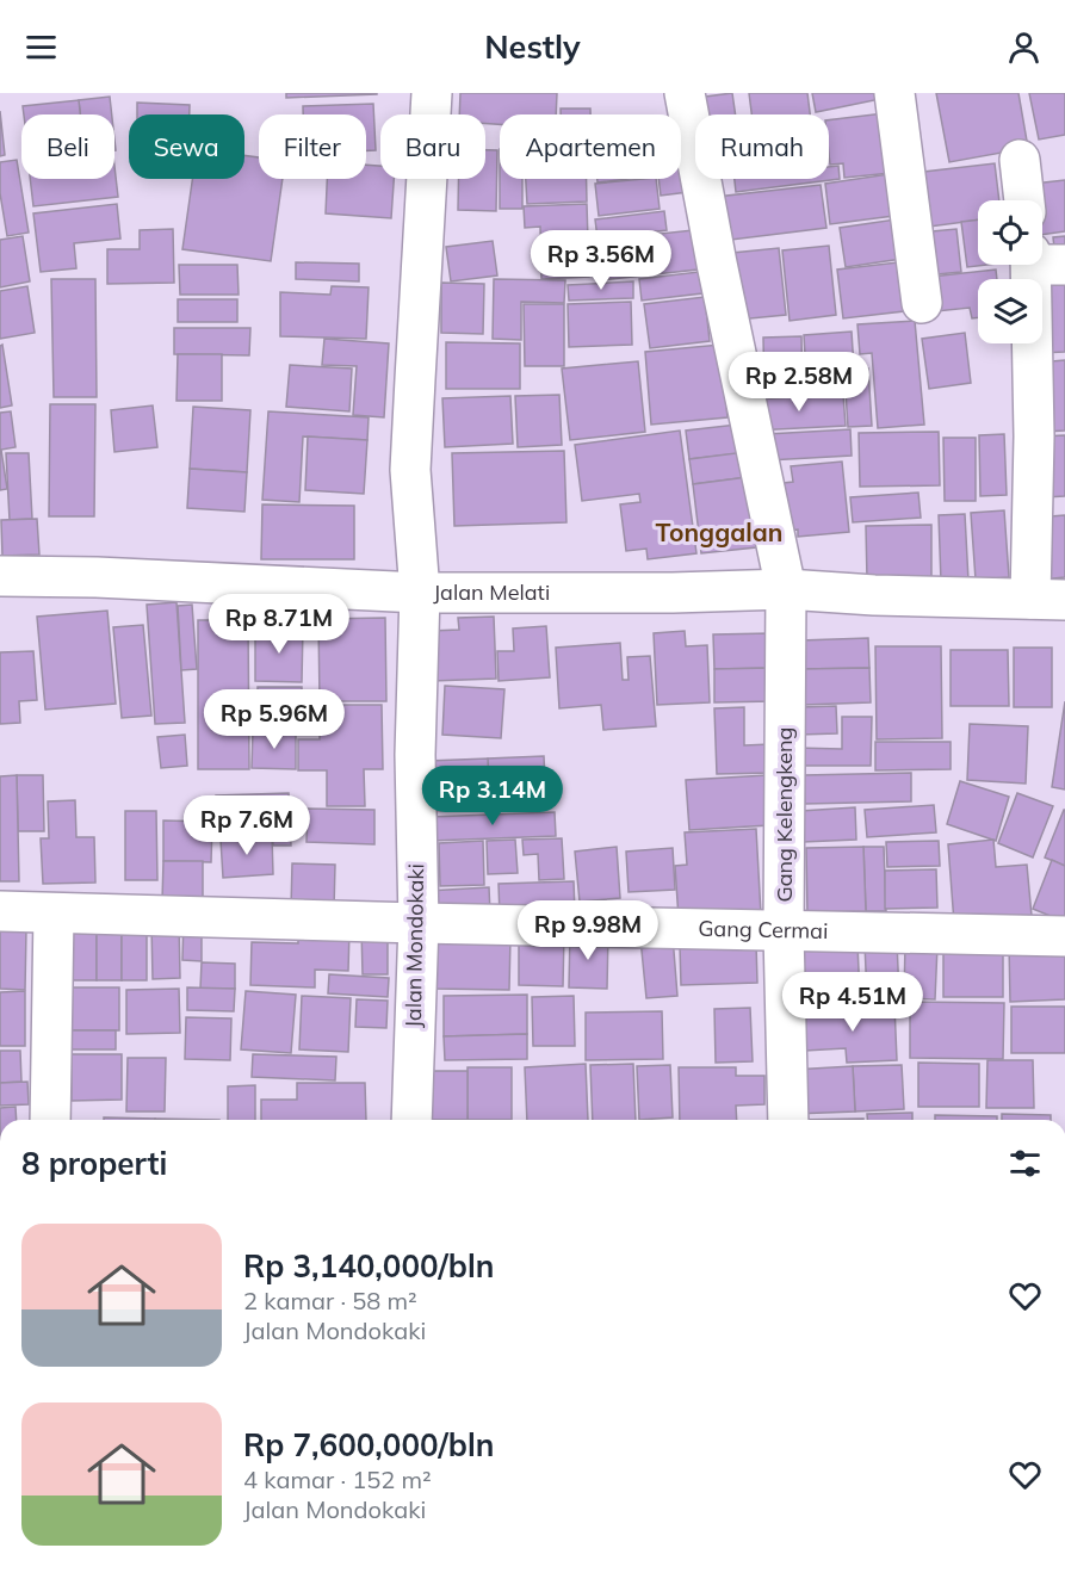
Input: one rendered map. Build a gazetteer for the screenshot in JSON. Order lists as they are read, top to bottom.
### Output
{
  "streets": {
    "street": [
      "Jalan Melati",
      "Gang Kelengkeng",
      "Gang Cermai",
      "Jalan Mondokaki"
    ]
  },
  "crossings": [
    ["Jalan Melati", "Gang Kelengkeng"],
    ["Jalan Melati", "Jalan Mondokaki"],
    ["Gang Kelengkeng", "Gang Cermai"],
    ["Gang Cermai", "Jalan Mondokaki"]
  ],
  "districts": ["Tonggalan"],
  "page": {
    "header": "Nestly",
    "chip": [
      "Beli",
      "Sewa",
      "Filter",
      "Baru",
      "Apartemen",
      "Rumah"
    ],
    "price": [
      "Rp 3.56M",
      "Rp 2.58M",
      "Rp 8.71M",
      "Rp 5.96M",
      "Rp 3.14M",
      "Rp 7.6M",
      "Rp 9.98M",
      "Rp 4.51M"
    ],
    "heading": "8 properti",
    "list": [
      {
        "name": "Rp 3,140,000/bln",
        "note": "2 kamar · 58 m² · Jalan Mondokaki"
      },
      {
        "name": "Rp 7,600,000/bln",
        "note": "4 kamar · 152 m² · Jalan Mondokaki"
      }
    ]
  }
}
